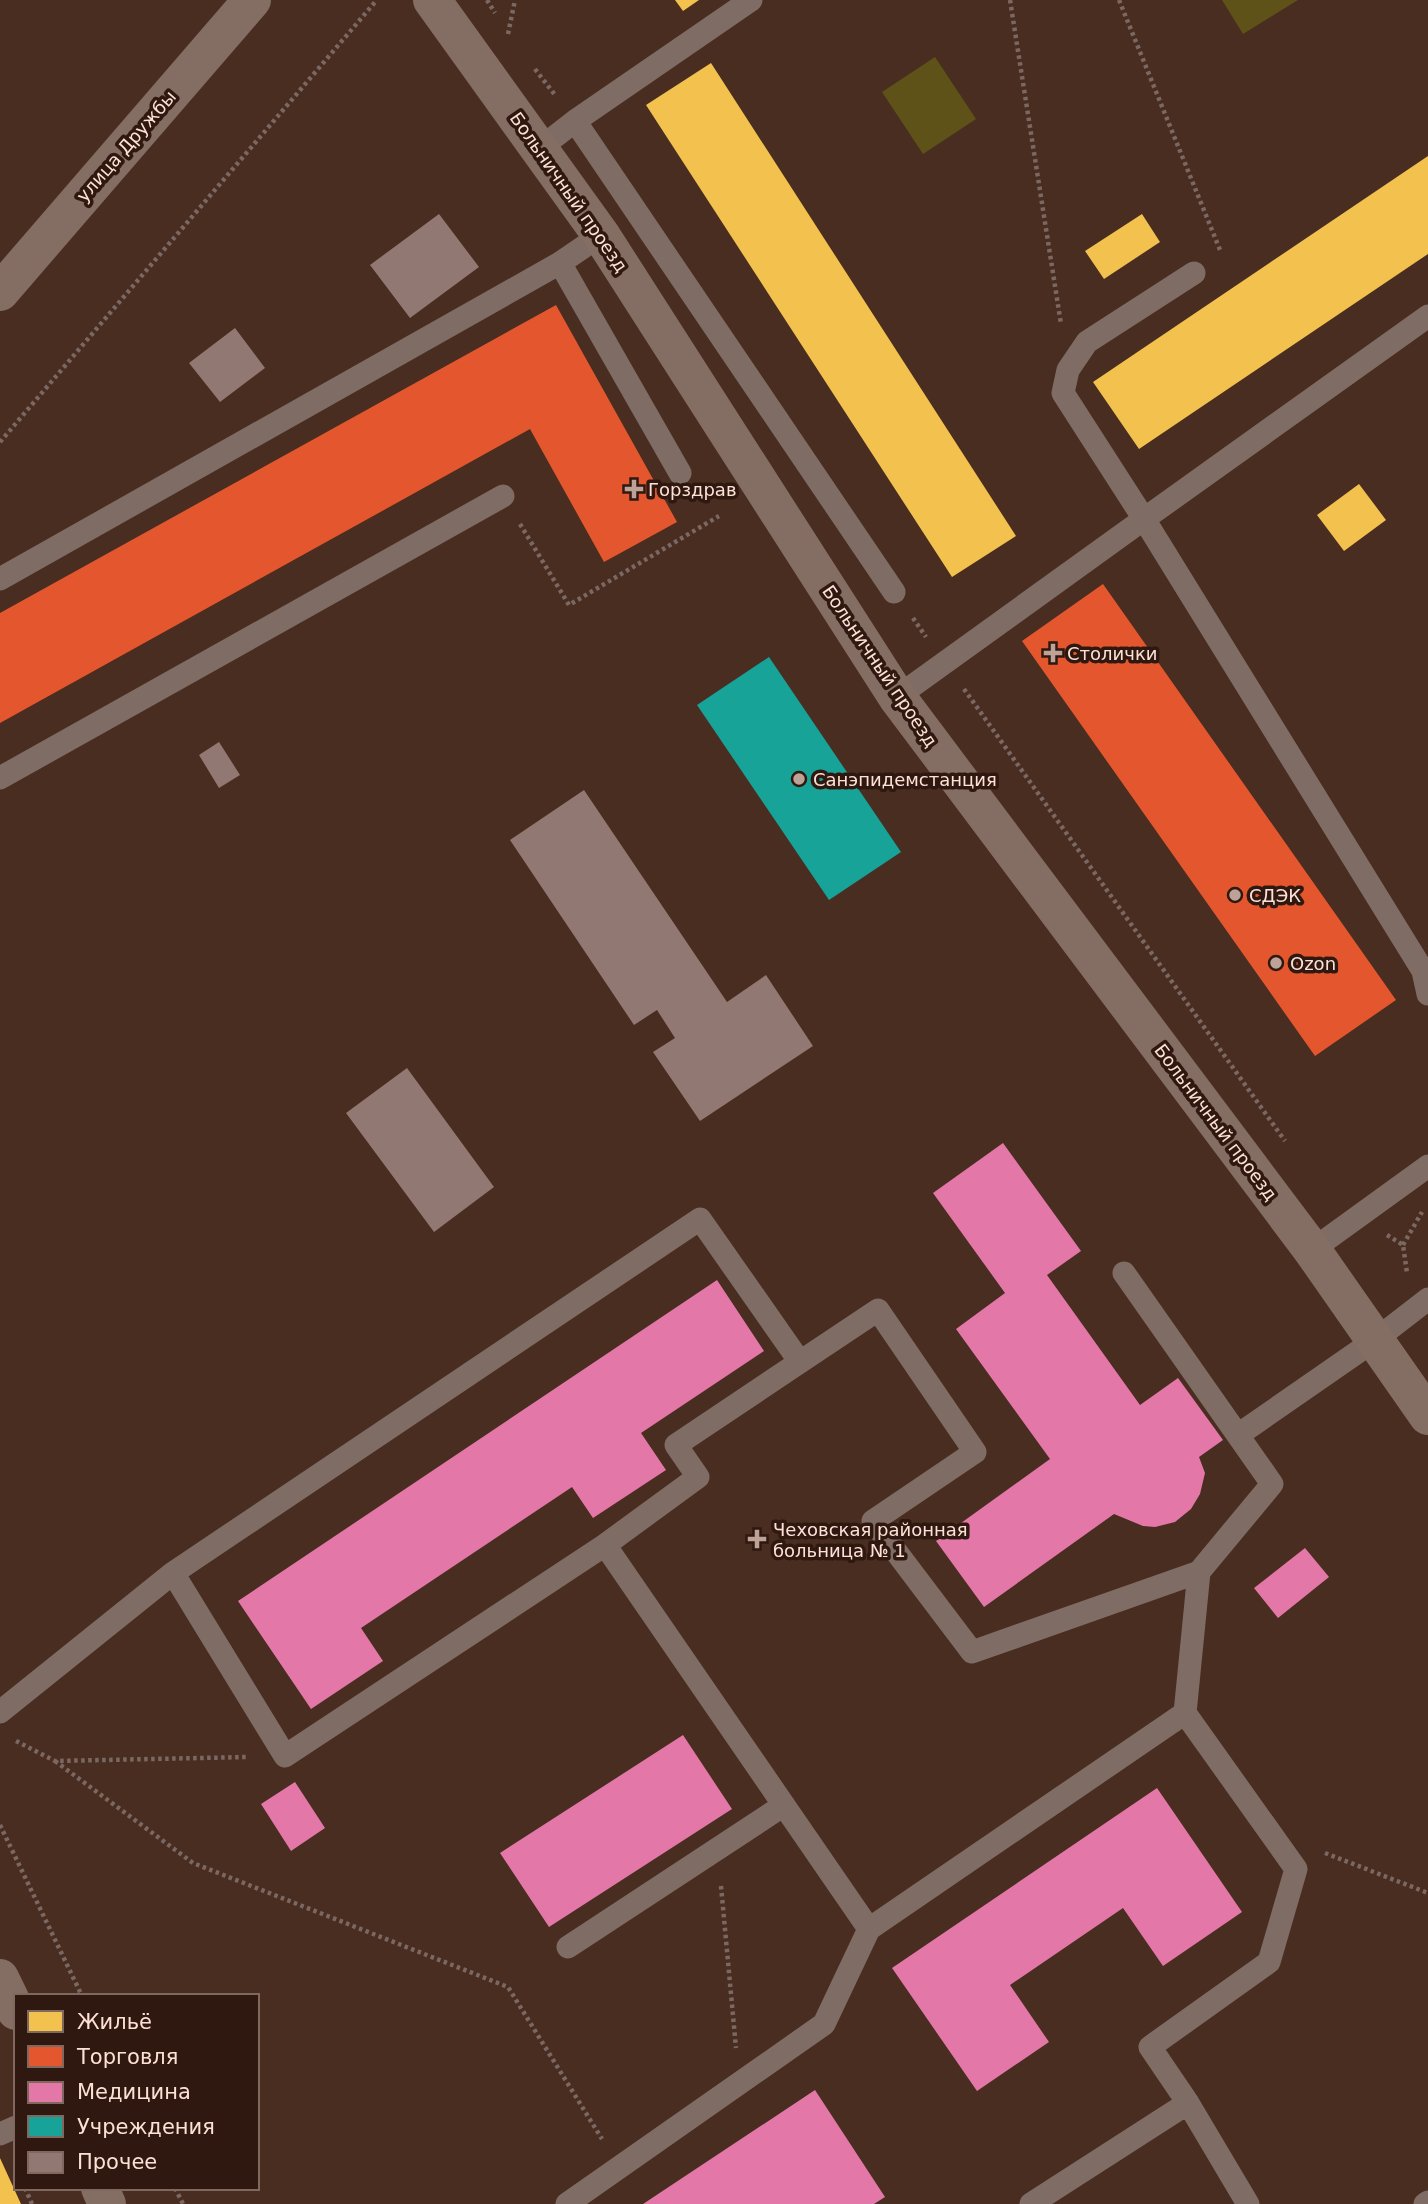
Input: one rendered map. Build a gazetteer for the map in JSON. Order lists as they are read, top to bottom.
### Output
{
  "streets": {
    "street": ["улица Дружбы", "Больничный проезд"]
  },
  "places": {
    "health": ["Горздрав", "Столички", "Чеховская районная больница № 1"],
    "other": ["Санэпидемстанция", "СДЭК", "Ozon"]
  },
  "legend": [
    "Жильё",
    "Торговля",
    "Медицина",
    "Учреждения",
    "Прочее"
  ]
}
